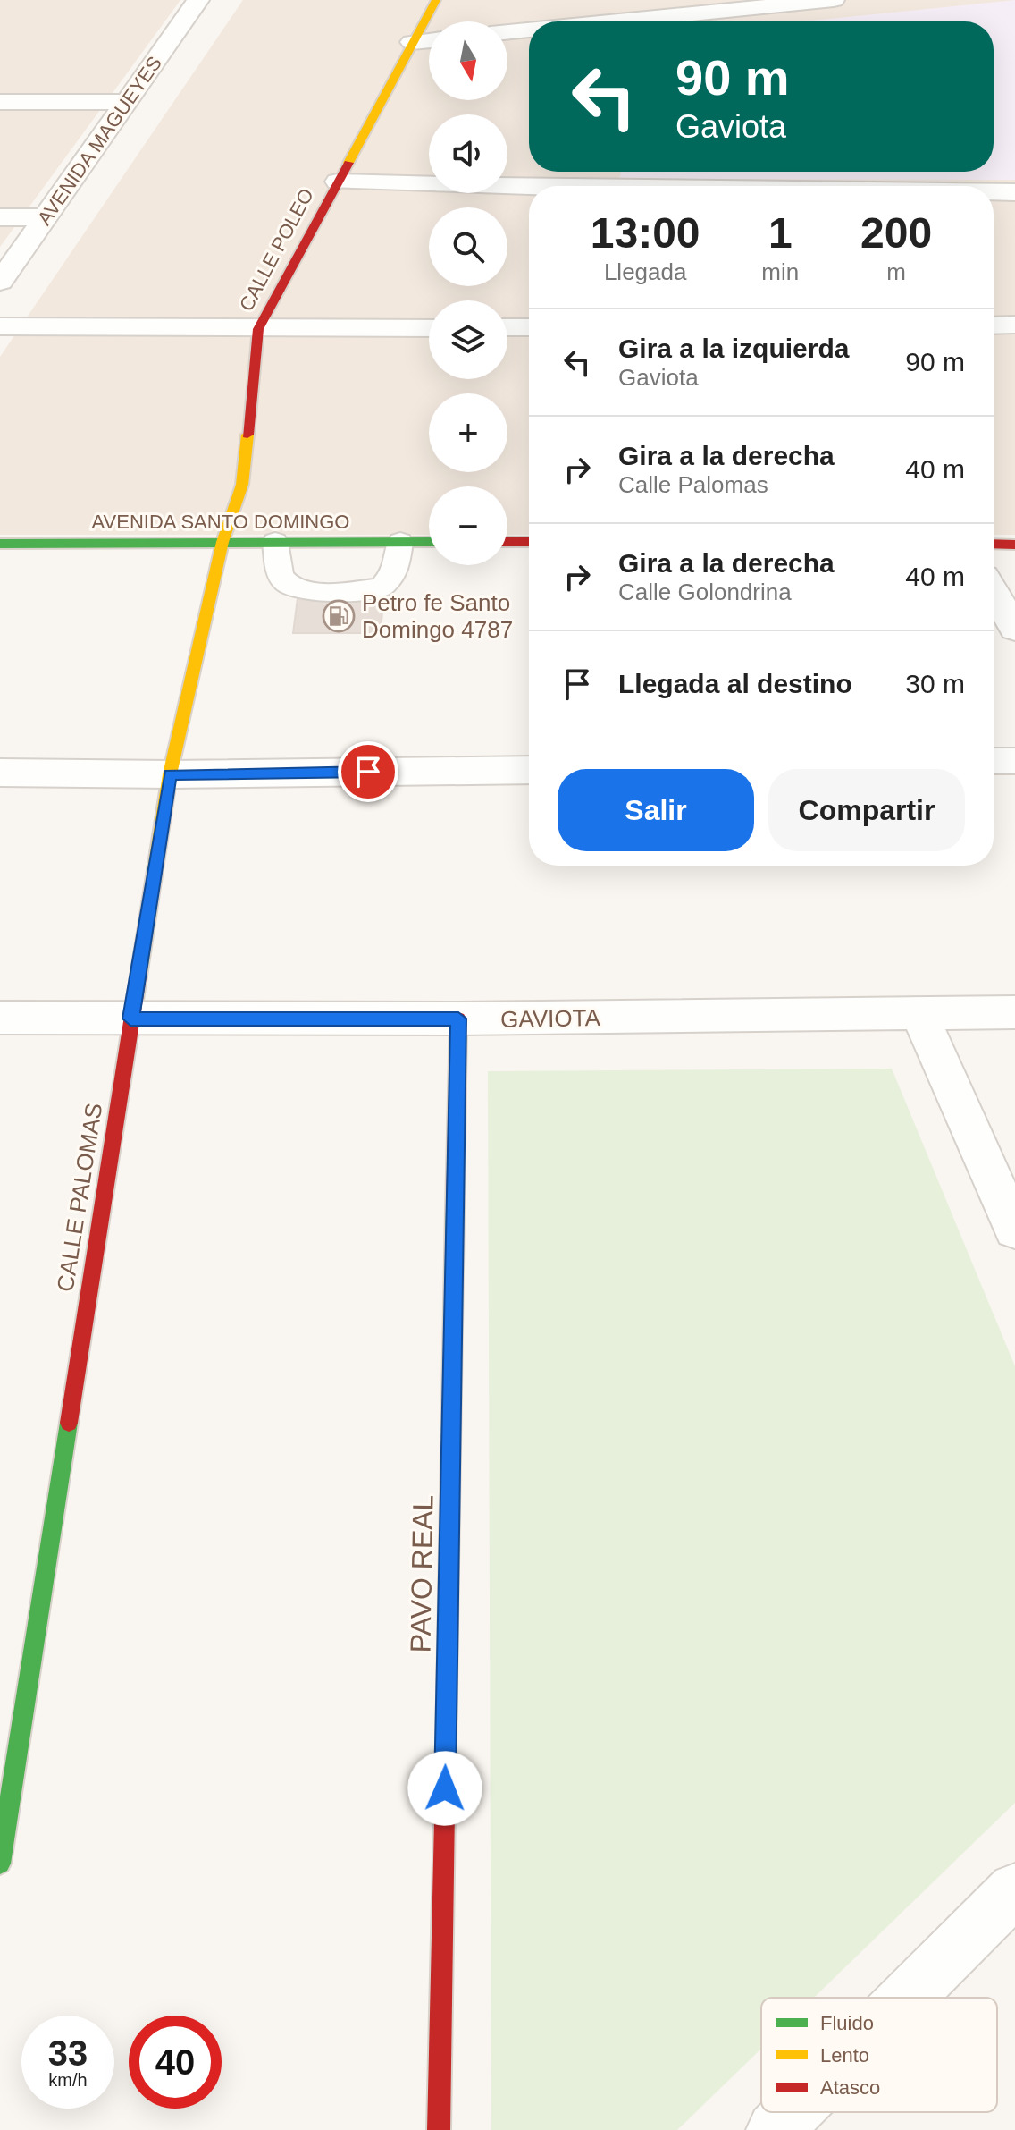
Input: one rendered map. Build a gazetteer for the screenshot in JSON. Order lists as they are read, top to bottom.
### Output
{
  "streets": {
    "street": [
      "AVENIDA MAGUEYES",
      "CALLE POLEO",
      "AVENIDA SANTO DOMINGO",
      "GAVIOTA",
      "CALLE PALOMAS",
      "PAVO REAL"
    ]
  },
  "crossings": [
    ["CALLE POLEO", "AVENIDA SANTO DOMINGO"],
    ["CALLE POLEO", "CALLE PALOMAS"],
    ["AVENIDA SANTO DOMINGO", "CALLE PALOMAS"],
    ["GAVIOTA", "CALLE PALOMAS"],
    ["GAVIOTA", "PAVO REAL"]
  ],
  "places": {
    "fuel station": ["Petro fe Santo Domingo 4787"]
  },
  "legend": ["Fluido", "Lento", "Atasco"],
  "north": "bottom",
  "page": {
    "map_buttons": ["+", "−"],
    "turn": ["90 m", "Gaviota"],
    "eta": [
      "13:00",
      "Llegada",
      "1",
      "min",
      "200",
      "m"
    ],
    "list": [
      {
        "name": "Gira a la izquierda",
        "note": "Gaviota",
        "value": "90 m"
      },
      {
        "name": "Gira a la derecha",
        "note": "Calle Palomas",
        "value": "40 m"
      },
      {
        "name": "Gira a la derecha",
        "note": "Calle Golondrina",
        "value": "40 m"
      },
      {
        "name": "Llegada al destino",
        "value": "30 m"
      }
    ],
    "buttons": ["Salir", "Compartir"],
    "speed": "33 km/h",
    "limit": "40"
  }
}
